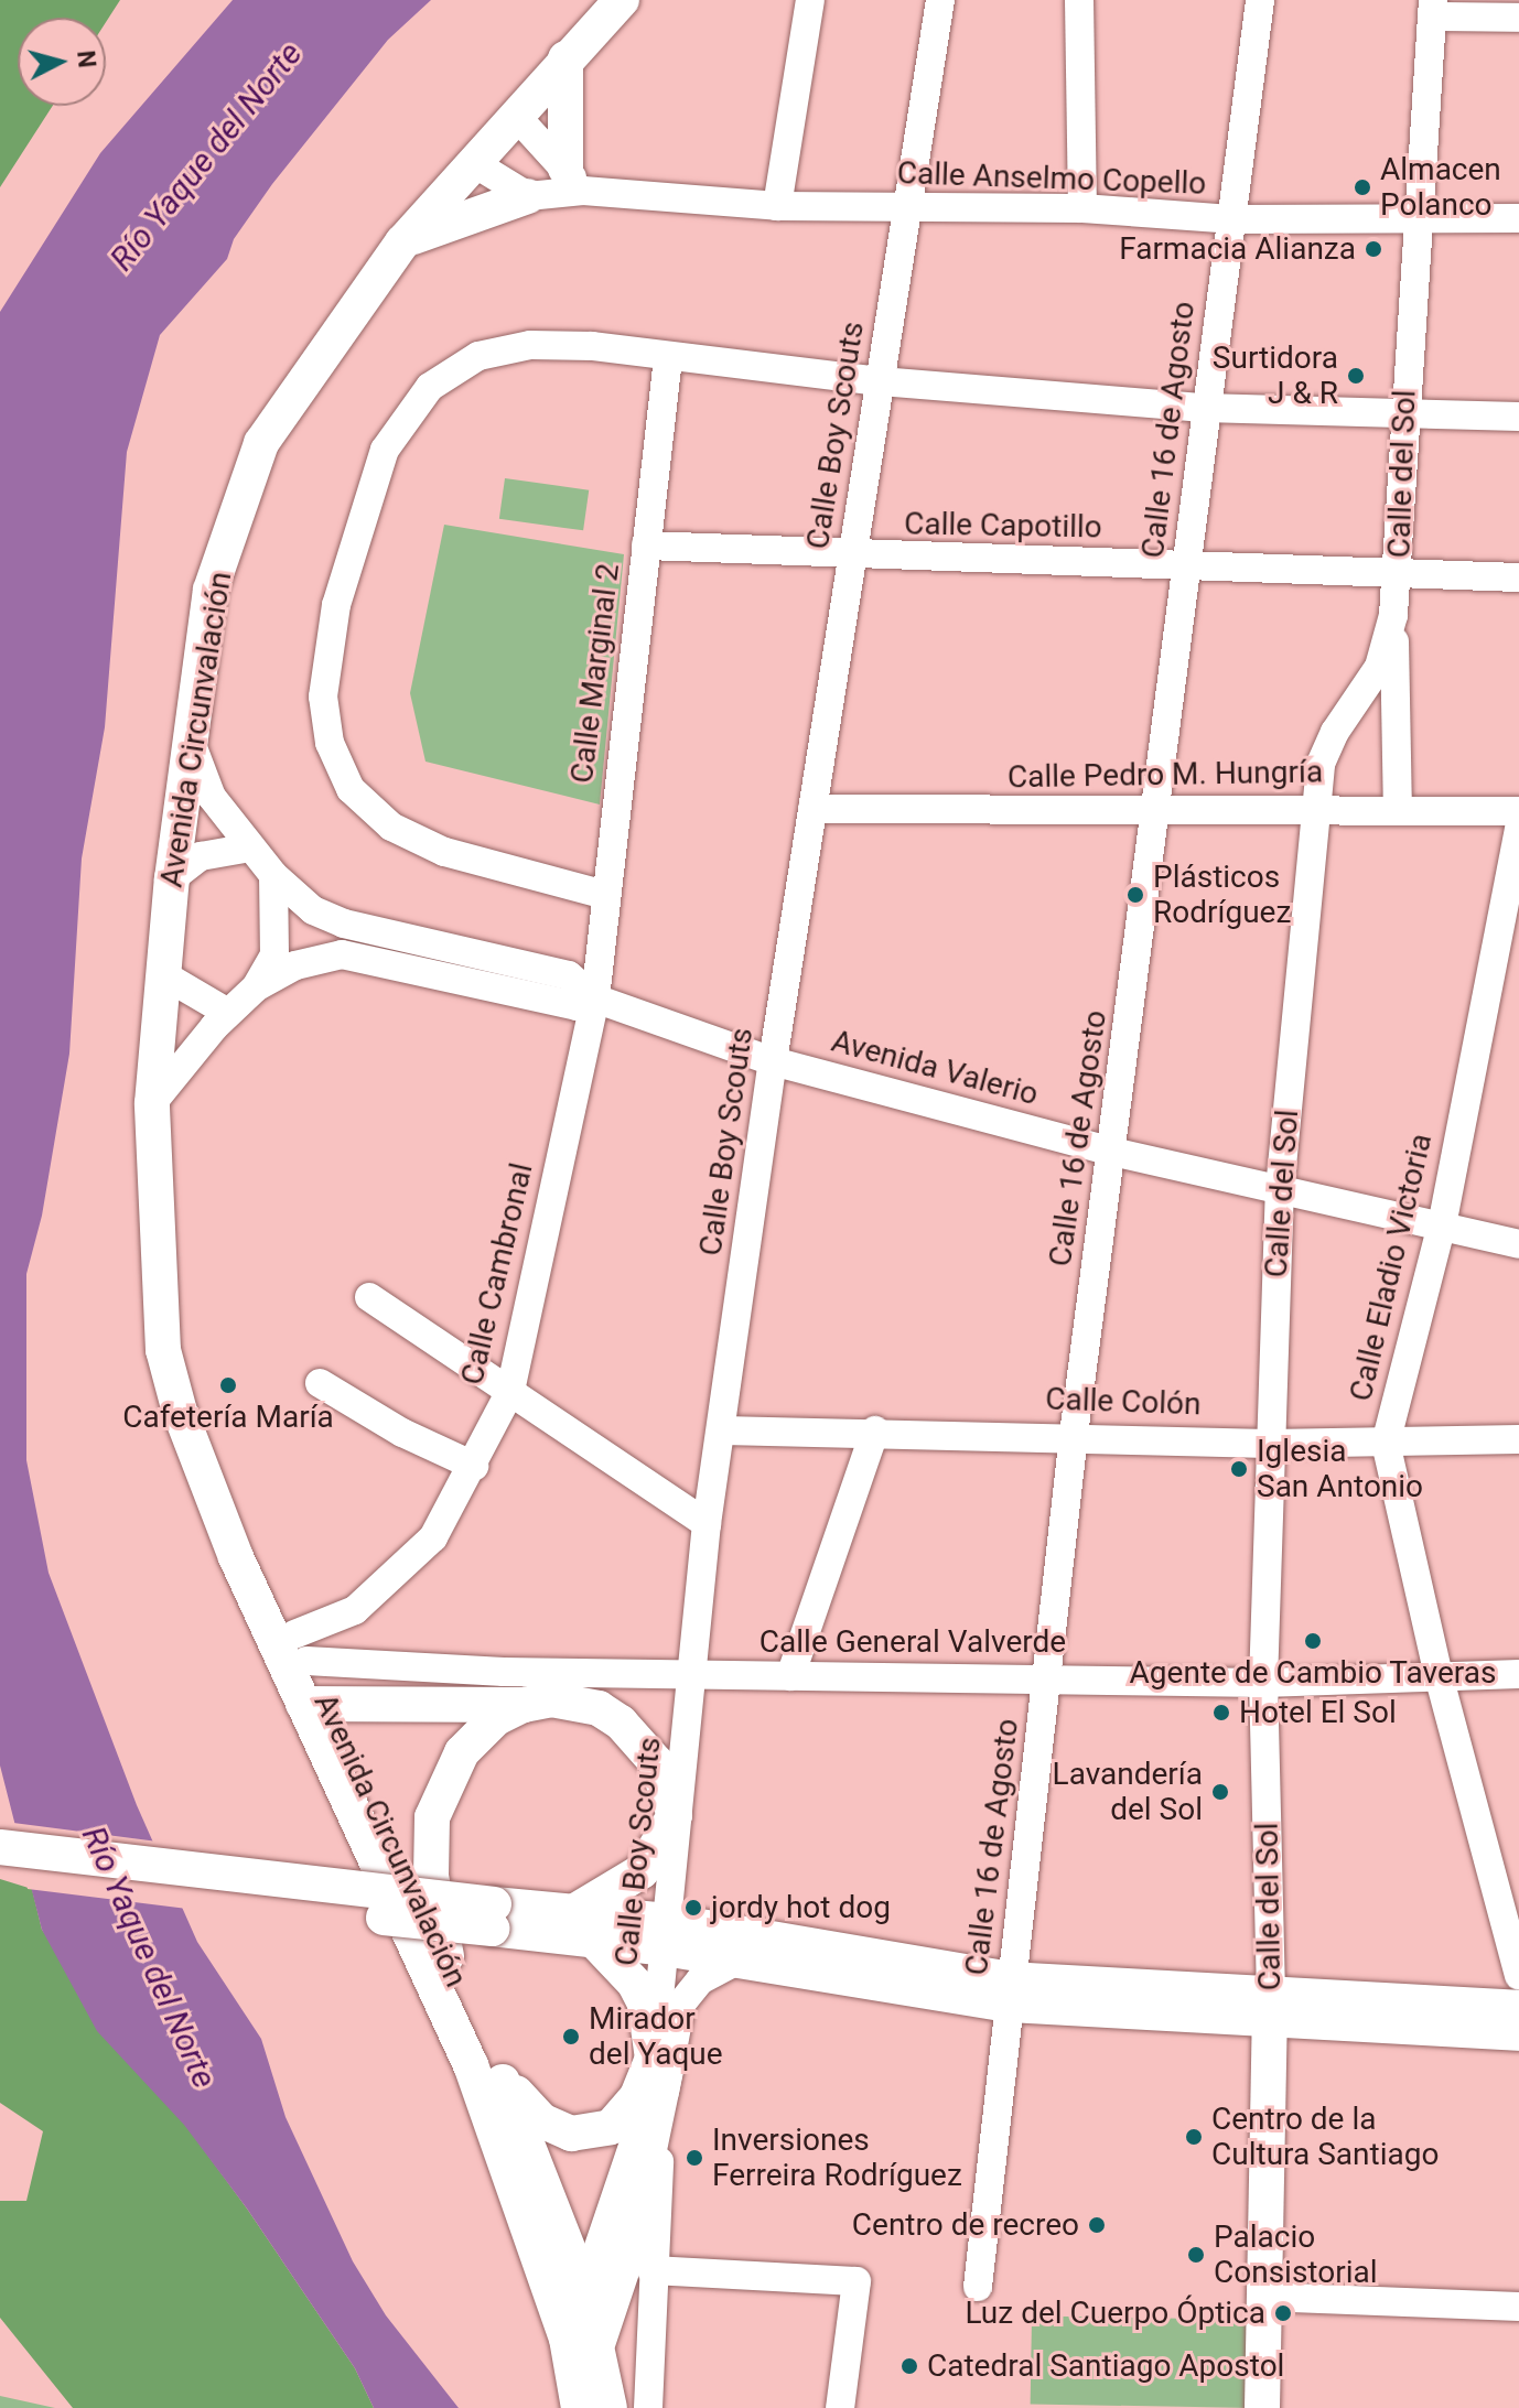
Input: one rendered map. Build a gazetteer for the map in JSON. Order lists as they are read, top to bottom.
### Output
{
  "streets": {
    "main road": ["Calle del Sol", "Avenida Circunvalación"],
    "street": [
      "Calle Anselmo Copello",
      "Calle 16 de Agosto",
      "Calle Boy Scouts",
      "Calle Capotillo",
      "Calle Marginal 2",
      "Calle Pedro M. Hungría",
      "Avenida Valerio",
      "Calle Eladio Victoria",
      "Calle Cambronal",
      "Calle Colón",
      "Calle General Valverde"
    ]
  },
  "crossings": [
    ["Calle Anselmo Copello", "Calle 16 de Agosto"],
    ["Calle Anselmo Copello", "Calle Boy Scouts"],
    ["Calle Anselmo Copello", "Calle del Sol"],
    ["Calle 16 de Agosto", "Calle Capotillo"],
    ["Calle 16 de Agosto", "Calle Pedro M. Hungría"],
    ["Calle 16 de Agosto", "Avenida Valerio"],
    ["Calle 16 de Agosto", "Calle Colón"],
    ["Calle 16 de Agosto", "Calle General Valverde"],
    ["Calle Boy Scouts", "Calle Capotillo"],
    ["Calle Boy Scouts", "Avenida Circunvalación"],
    ["Calle Boy Scouts", "Calle Pedro M. Hungría"],
    ["Calle Boy Scouts", "Avenida Valerio"],
    ["Calle Boy Scouts", "Calle Colón"],
    ["Calle Boy Scouts", "Calle General Valverde"],
    ["Calle del Sol", "Calle Capotillo"],
    ["Calle del Sol", "Calle Pedro M. Hungría"],
    ["Calle del Sol", "Avenida Valerio"],
    ["Calle del Sol", "Calle Colón"],
    ["Calle del Sol", "Calle General Valverde"],
    ["Calle Capotillo", "Calle Marginal 2"],
    ["Calle Marginal 2", "Avenida Valerio"],
    ["Calle Marginal 2", "Calle Cambronal"],
    ["Avenida Circunvalación", "Avenida Valerio"],
    ["Avenida Circunvalación", "Calle Cambronal"],
    ["Avenida Circunvalación", "Calle General Valverde"],
    ["Avenida Valerio", "Calle Eladio Victoria"],
    ["Avenida Valerio", "Calle Cambronal"],
    ["Calle Eladio Victoria", "Calle Colón"],
    ["Calle Eladio Victoria", "Calle General Valverde"],
    ["Calle Cambronal", "Calle General Valverde"]
  ],
  "water": ["Río Yaque del Norte"],
  "places": [
    "Almacen Polanco",
    "Farmacia Alianza",
    "Surtidora J & R",
    "Plásticos Rodríguez",
    "Cafetería María",
    "Iglesia San Antonio",
    "Agente de Cambio Taveras",
    "Hotel El Sol",
    "Lavandería del Sol",
    "jordy hot dog",
    "Mirador del Yaque",
    "Centro de la Cultura Santiago",
    "Inversiones Ferreira Rodríguez",
    "Centro de recreo",
    "Palacio Consistorial",
    "Luz del Cuerpo Óptica",
    "Catedral Santiago Apostol"
  ],
  "north": "right"
}
